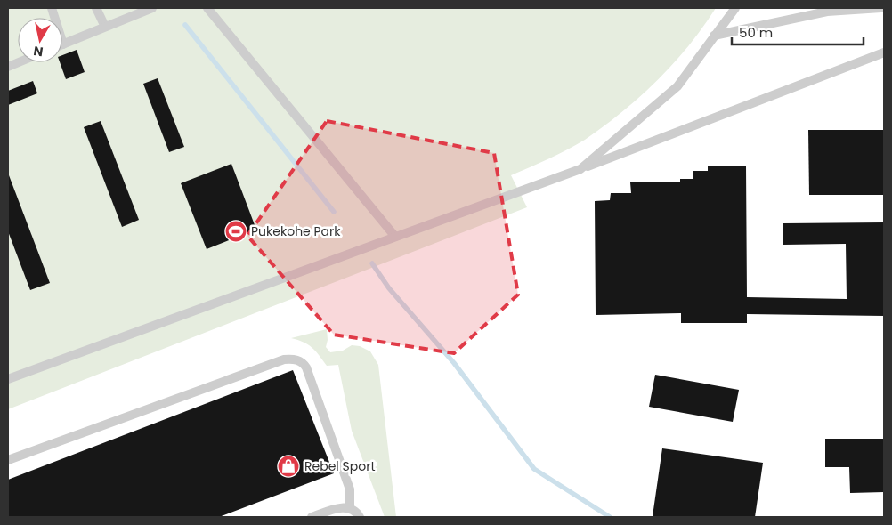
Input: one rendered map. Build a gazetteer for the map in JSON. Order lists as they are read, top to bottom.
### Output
{
  "places": {
    "sports": ["Pukekohe Park"],
    "shop": ["Rebel Sport"]
  },
  "scale_bar": "50 m",
  "north": "bottom"
}
